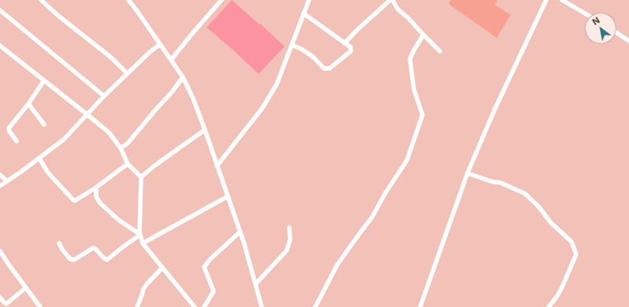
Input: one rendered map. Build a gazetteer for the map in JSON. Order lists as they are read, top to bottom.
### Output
{
  "north": "top left"
}
